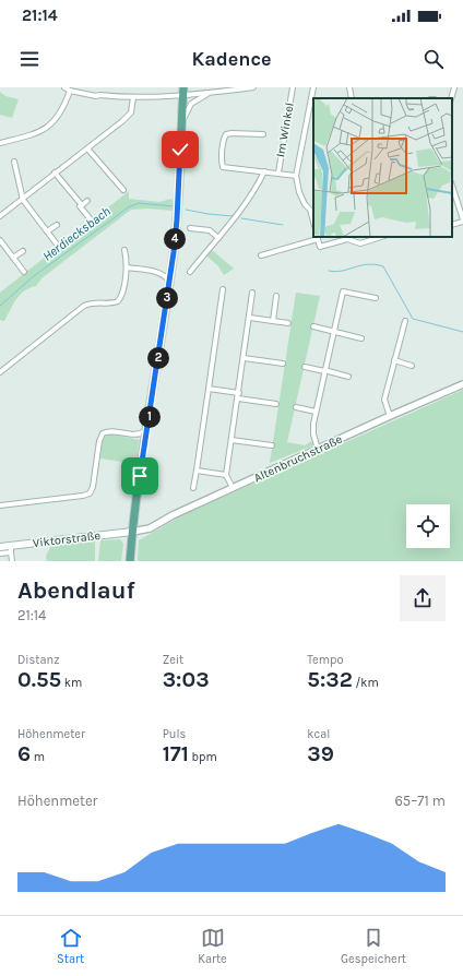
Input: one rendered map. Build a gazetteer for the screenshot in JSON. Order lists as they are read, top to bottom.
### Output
{
  "streets": {
    "main road": ["Viktorstraße"],
    "street": ["Im Winkel", "Altenbruchstraße"]
  },
  "crossings": [
    ["Altenbruchstraße", "Viktorstraße"]
  ],
  "water": ["Herdiecksbach"],
  "page": {
    "status": "21:14",
    "header": "Kadence",
    "pins": [
      "4",
      "3",
      "2",
      "1"
    ],
    "heading": ["Abendlauf", "21:14"],
    "stats": [
      ["Distanz", "0.55 km"],
      ["Zeit", "3:03"],
      ["Tempo", "5:32 /km"],
      ["Höhenmeter", "6 m"],
      ["Puls", "171 bpm"],
      ["kcal", "39"]
    ],
    "chart": ["Höhenmeter", "65–71 m"],
    "tabs": ["Start", "Karte", "Gespeichert"]
  }
}
